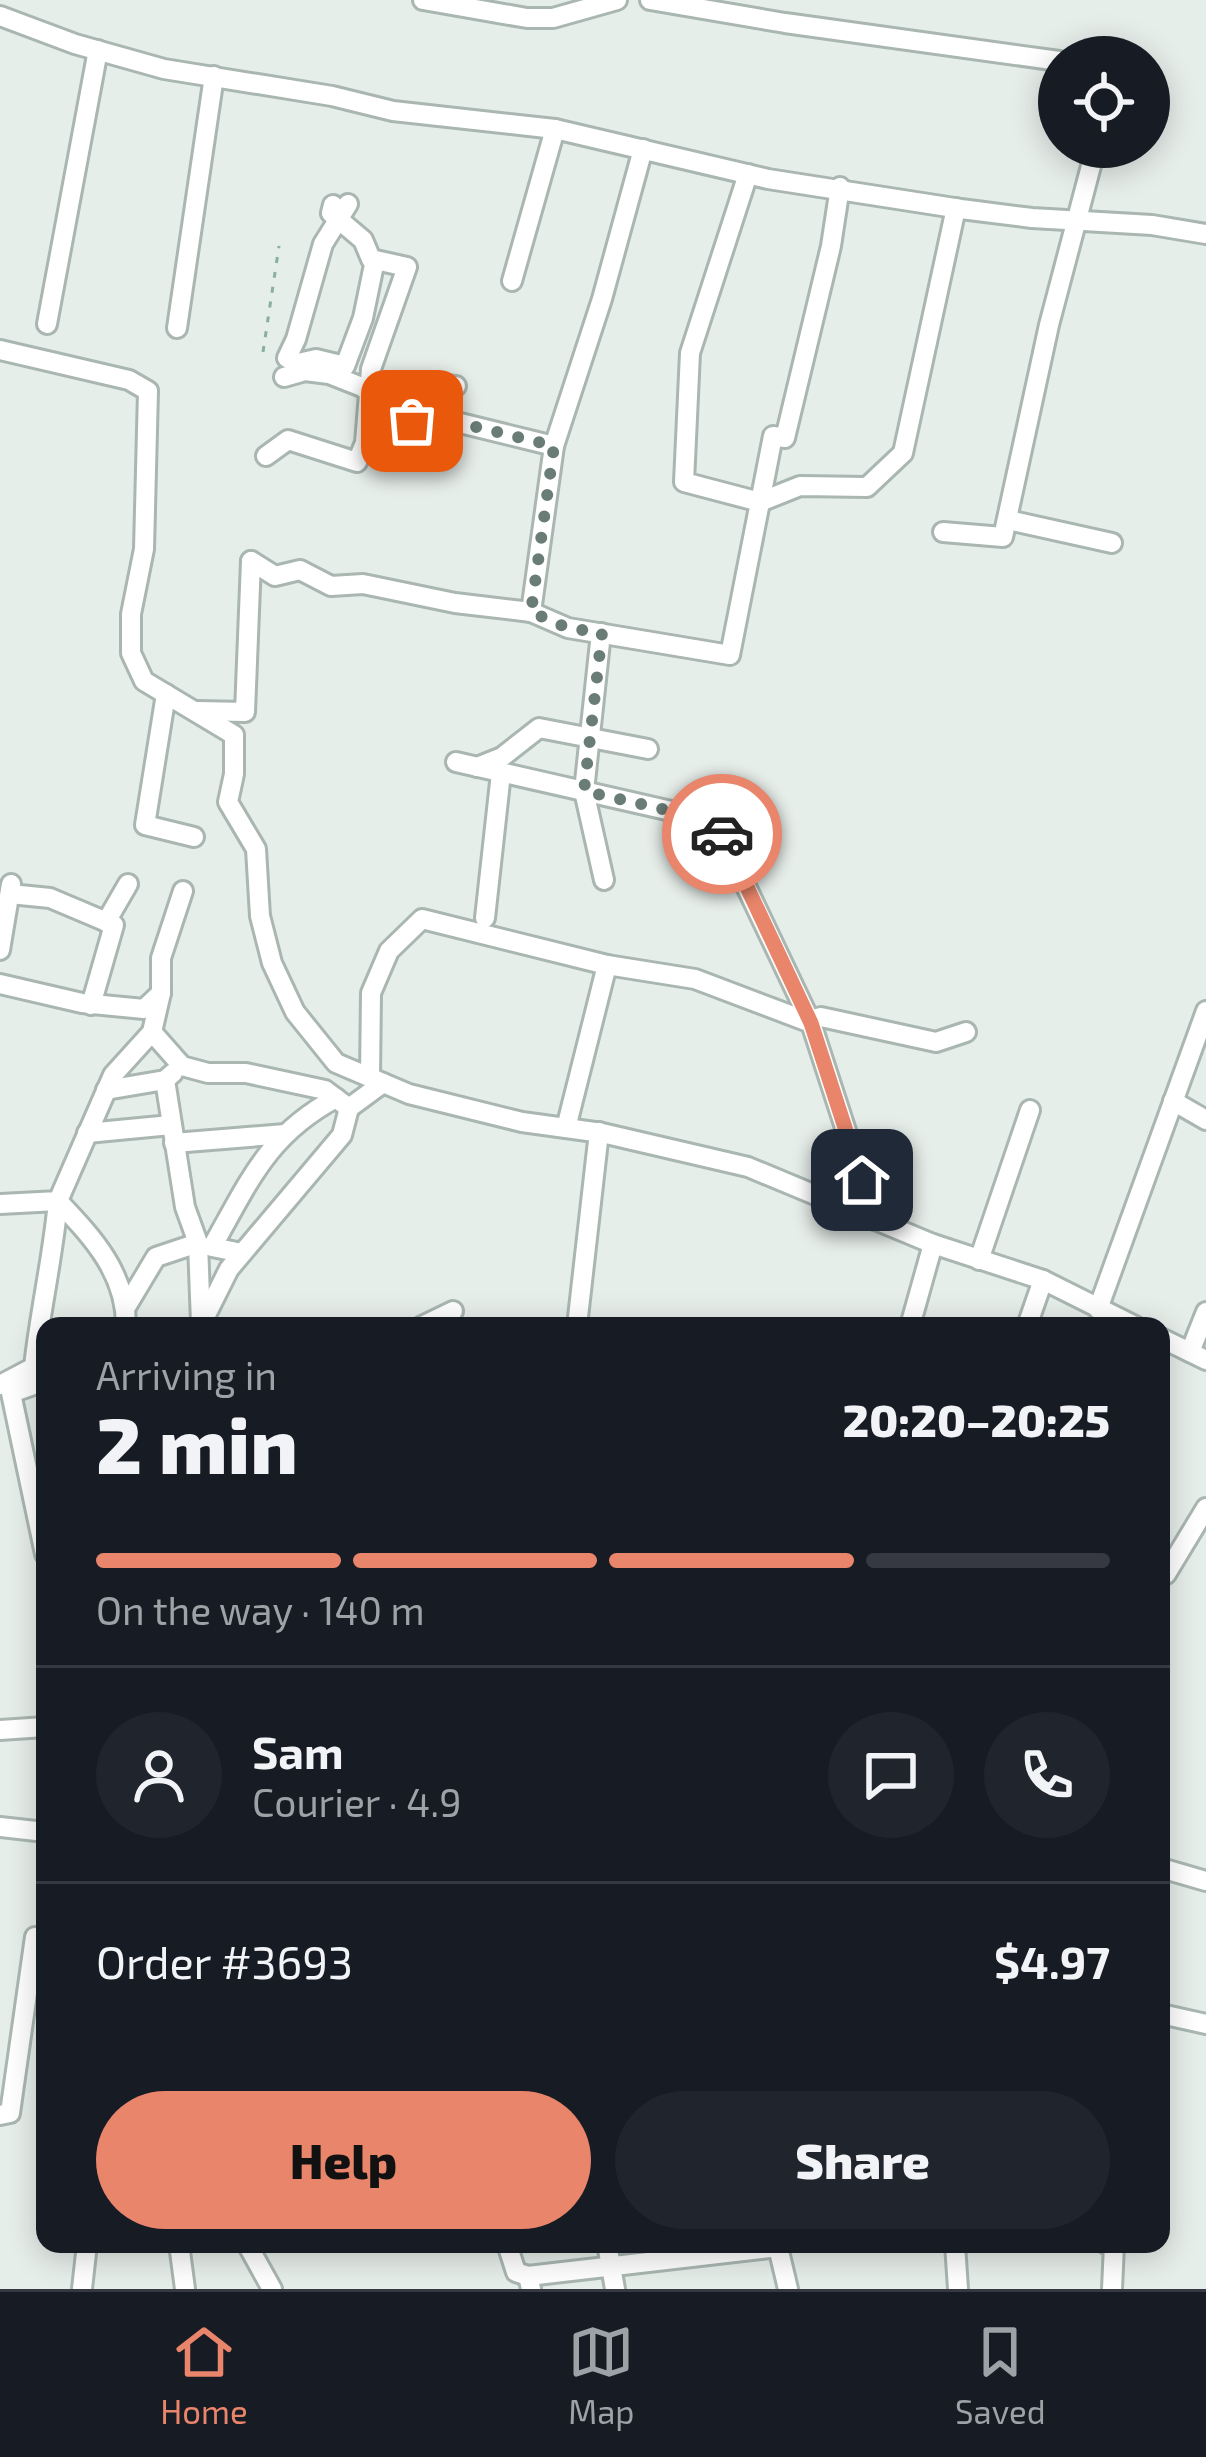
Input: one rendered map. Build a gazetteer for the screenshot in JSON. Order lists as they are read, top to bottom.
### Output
{
  "page": {
    "heading": ["2 min", "Arriving in", "20:20–20:25"],
    "panel": [
      "Sam",
      "Courier · 4.9",
      "Order #3693",
      "$4.97"
    ],
    "bar": "On the way · 140 m",
    "buttons": ["Help", "Share"],
    "tabs": ["Home", "Map", "Saved"]
  }
}
